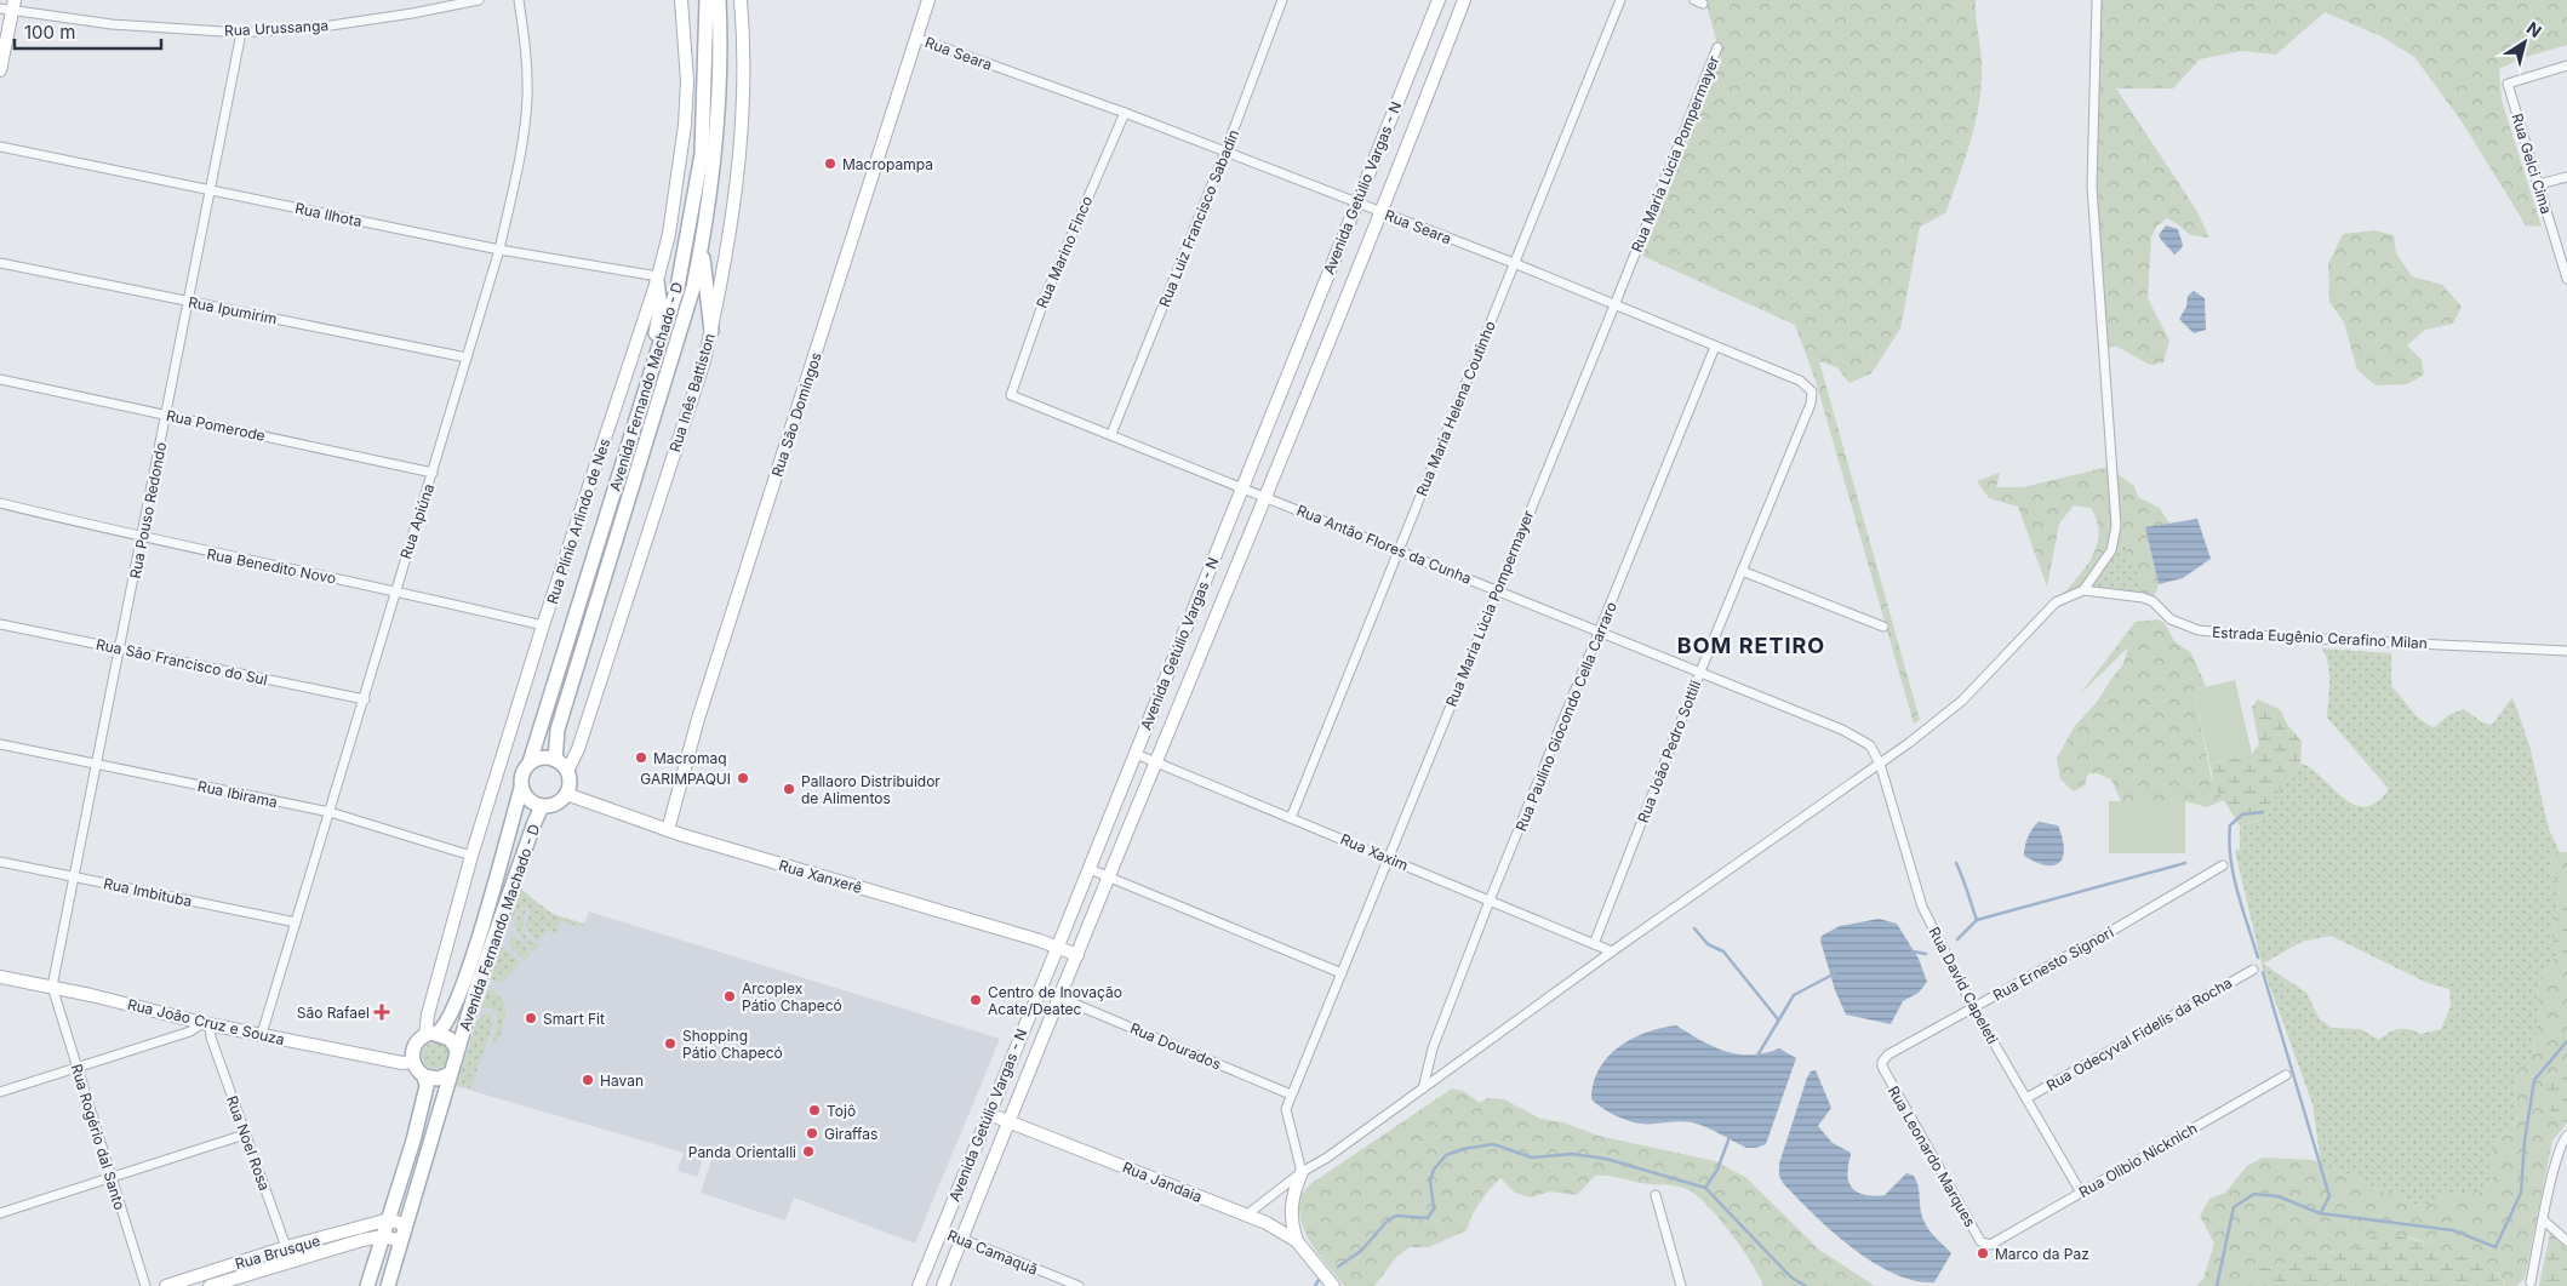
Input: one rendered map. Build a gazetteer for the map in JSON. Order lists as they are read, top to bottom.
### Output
{
  "streets": {
    "main road": ["Avenida Fernando Machado - D"],
    "street": [
      "Rua Urussanga",
      "Rua Seara",
      "Rua Maria Lúcia Pompermayer",
      "Rua Gelci Cima",
      "Avenida Getúlio Vargas - N",
      "Rua Ilhota",
      "Rua Luiz Francisco Sabadin",
      "Rua Marino Finco",
      "Rua Ipumirim",
      "Rua Inês Battiston",
      "Rua Maria Helena Coutinho",
      "Rua São Domingos",
      "Rua Pomerode",
      "Rua Pouso Redondo",
      "Rua Apiúna",
      "Rua Plínio Arlindo de Nes",
      "Rua Antão Flores da Cunha",
      "Rua Benedito Novo",
      "Estrada Eugênio Cerafino Milan",
      "Rua São Francisco do Sul",
      "Rua Paulino Giocondo Cella Carraro",
      "Rua João Pedro Sottili",
      "Rua Ibirama",
      "Rua Xaxim",
      "Rua Xanxerê",
      "Rua Imbituba",
      "Rua Ernesto Signori",
      "Rua David Capeleti",
      "Rua João Cruz e Souza",
      "Rua Odecyval Fidelis da Rocha",
      "Rua Dourados",
      "Rua Rogério dal Santo",
      "Rua Noel Rosa",
      "Rua Leonardo Marques",
      "Rua Olibio Nicknich",
      "Rua Jandaia",
      "Rua Brusque",
      "Rua Camaquã"
    ]
  },
  "crossings": [
    ["Rua Urussanga", "Rua Pouso Redondo"],
    ["Rua Seara", "Rua Maria Lúcia Pompermayer"],
    ["Rua Seara", "Avenida Getúlio Vargas - N"],
    ["Rua Seara", "Rua Luiz Francisco Sabadin"],
    ["Rua Seara", "Rua Marino Finco"],
    ["Rua Seara", "Rua Maria Helena Coutinho"],
    ["Rua Seara", "Rua São Domingos"],
    ["Rua Seara", "Rua Paulino Giocondo Cella Carraro"],
    ["Rua Seara", "Rua João Pedro Sottili"],
    ["Rua Maria Lúcia Pompermayer", "Rua Antão Flores da Cunha"],
    ["Rua Maria Lúcia Pompermayer", "Rua Xaxim"],
    ["Rua Maria Lúcia Pompermayer", "Rua Dourados"],
    ["Avenida Getúlio Vargas - N", "Rua Antão Flores da Cunha"],
    ["Avenida Getúlio Vargas - N", "Rua Xaxim"],
    ["Avenida Getúlio Vargas - N", "Rua Xanxerê"],
    ["Avenida Getúlio Vargas - N", "Rua Dourados"],
    ["Avenida Getúlio Vargas - N", "Rua Jandaia"],
    ["Avenida Getúlio Vargas - N", "Rua Camaquã"],
    ["Rua Ilhota", "Rua Pouso Redondo"],
    ["Rua Ilhota", "Rua Apiúna"],
    ["Rua Ilhota", "Rua Plínio Arlindo de Nes"],
    ["Rua Luiz Francisco Sabadin", "Rua Antão Flores da Cunha"],
    ["Rua Marino Finco", "Rua Antão Flores da Cunha"],
    ["Rua Ipumirim", "Rua Pouso Redondo"],
    ["Rua Ipumirim", "Rua Apiúna"],
    ["Avenida Fernando Machado - D", "Rua Inês Battiston"],
    ["Avenida Fernando Machado - D", "Rua Plínio Arlindo de Nes"],
    ["Avenida Fernando Machado - D", "Rua Xanxerê"],
    ["Avenida Fernando Machado - D", "Rua João Cruz e Souza"],
    ["Rua Inês Battiston", "Rua Xanxerê"],
    ["Rua Maria Helena Coutinho", "Rua Antão Flores da Cunha"],
    ["Rua Maria Helena Coutinho", "Rua Xaxim"],
    ["Rua São Domingos", "Rua Xanxerê"],
    ["Rua Pomerode", "Rua Pouso Redondo"],
    ["Rua Pomerode", "Rua Apiúna"],
    ["Rua Pouso Redondo", "Rua Benedito Novo"],
    ["Rua Pouso Redondo", "Rua São Francisco do Sul"],
    ["Rua Pouso Redondo", "Rua Ibirama"],
    ["Rua Pouso Redondo", "Rua Imbituba"],
    ["Rua Pouso Redondo", "Rua João Cruz e Souza"],
    ["Rua Pouso Redondo", "Rua Rogério dal Santo"],
    ["Rua Apiúna", "Rua Benedito Novo"],
    ["Rua Apiúna", "Rua São Francisco do Sul"],
    ["Rua Apiúna", "Rua Ibirama"],
    ["Rua Apiúna", "Rua Imbituba"],
    ["Rua Apiúna", "Rua João Cruz e Souza"],
    ["Rua Plínio Arlindo de Nes", "Rua Benedito Novo"],
    ["Rua Plínio Arlindo de Nes", "Rua Ibirama"],
    ["Rua Plínio Arlindo de Nes", "Rua João Cruz e Souza"],
    ["Rua Antão Flores da Cunha", "Rua Paulino Giocondo Cella Carraro"],
    ["Rua Antão Flores da Cunha", "Rua João Pedro Sottili"],
    ["Rua Antão Flores da Cunha", "Rua David Capeleti"],
    ["Rua Paulino Giocondo Cella Carraro", "Rua Xaxim"],
    ["Rua João Pedro Sottili", "Rua Xaxim"],
    ["Rua Ernesto Signori", "Rua David Capeleti"],
    ["Rua Ernesto Signori", "Rua Leonardo Marques"],
    ["Rua David Capeleti", "Rua Odecyval Fidelis da Rocha"],
    ["Rua David Capeleti", "Rua Olibio Nicknich"],
    ["Rua João Cruz e Souza", "Rua Rogério dal Santo"],
    ["Rua João Cruz e Souza", "Rua Noel Rosa"],
    ["Rua Noel Rosa", "Rua Brusque"],
    ["Rua Leonardo Marques", "Rua Olibio Nicknich"]
  ],
  "districts": ["BOM RETIRO"],
  "places": {
    "other": [
      "Macropampa",
      "Macromaq",
      "GARIMPAQUI",
      "Pallaoro Distribuidor de Alimentos",
      "Arcoplex Pátio Chapecó",
      "Centro de Inovação Acate/Deatec",
      "Smart Fit",
      "Shopping Pátio Chapecó",
      "Havan",
      "Tojô",
      "Giraffas",
      "Panda Orientalli",
      "Marco da Paz"
    ],
    "health": ["São Rafael"]
  },
  "scale_bar": "100 m",
  "north": "top right"
}
